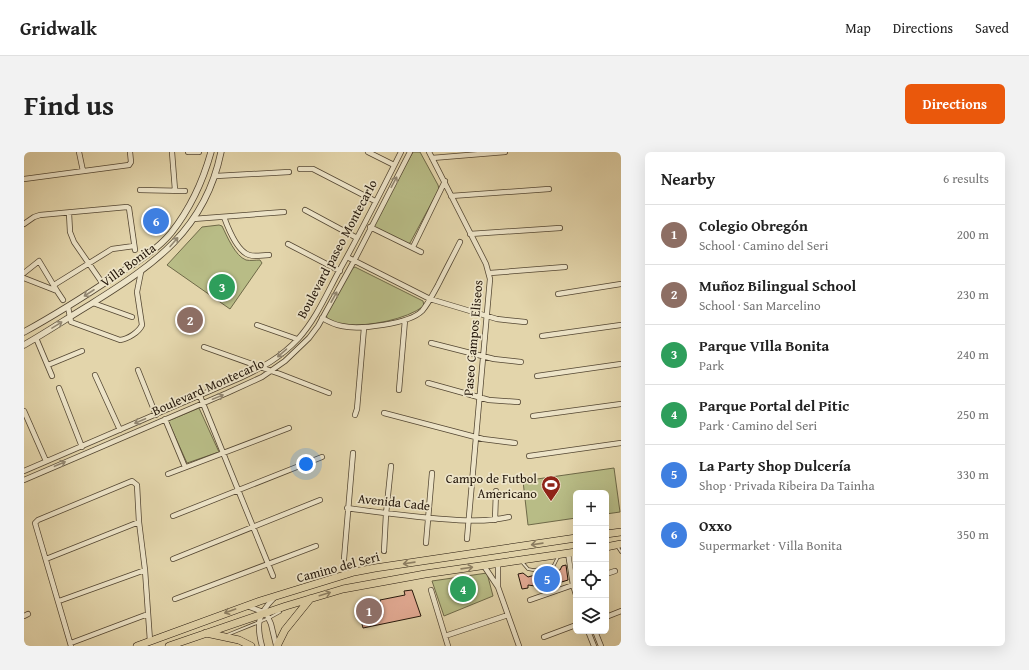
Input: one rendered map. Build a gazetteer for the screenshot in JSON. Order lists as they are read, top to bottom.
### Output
{
  "streets": {
    "main road": ["Camino del Seri"],
    "street": [
      "Boulevard paseo Montecarlo",
      "Villa Bonita",
      "Paseo Campos Eliseos",
      "Boulevard Montecarlo",
      "Avenida Cade"
    ]
  },
  "crossings": [
    ["Paseo Campos Eliseos", "Avenida Cade"]
  ],
  "one_way": ["Boulevard Montecarlo"],
  "places": {
    "sports": ["Campo de Futbol Americano"]
  },
  "page": {
    "header": "Gridwalk",
    "nav": ["Map", "Directions", "Saved"],
    "title": "Find us",
    "buttons": "Directions",
    "heading": ["Nearby", "6 results"],
    "list": [
      {
        "mark": "1",
        "name": "Colegio Obregón",
        "note": "School · Camino del Seri",
        "value": "200 m"
      },
      {
        "mark": "2",
        "name": "Muñoz Bilingual School",
        "note": "School · San Marcelino",
        "value": "230 m"
      },
      {
        "mark": "3",
        "name": "Parque VIlla Bonita",
        "note": "Park",
        "value": "240 m"
      },
      {
        "mark": "4",
        "name": "Parque Portal del Pitic",
        "note": "Park · Camino del Seri",
        "value": "250 m"
      },
      {
        "mark": "5",
        "name": "La Party Shop Dulcería",
        "note": "Shop · Privada Ribeira Da Tainha",
        "value": "330 m"
      },
      {
        "mark": "6",
        "name": "Oxxo",
        "note": "Supermarket · Villa Bonita",
        "value": "350 m"
      }
    ],
    "pins": [
      "6",
      "3",
      "2",
      "5",
      "4",
      "1"
    ],
    "map_buttons": ["+", "−"]
  }
}
